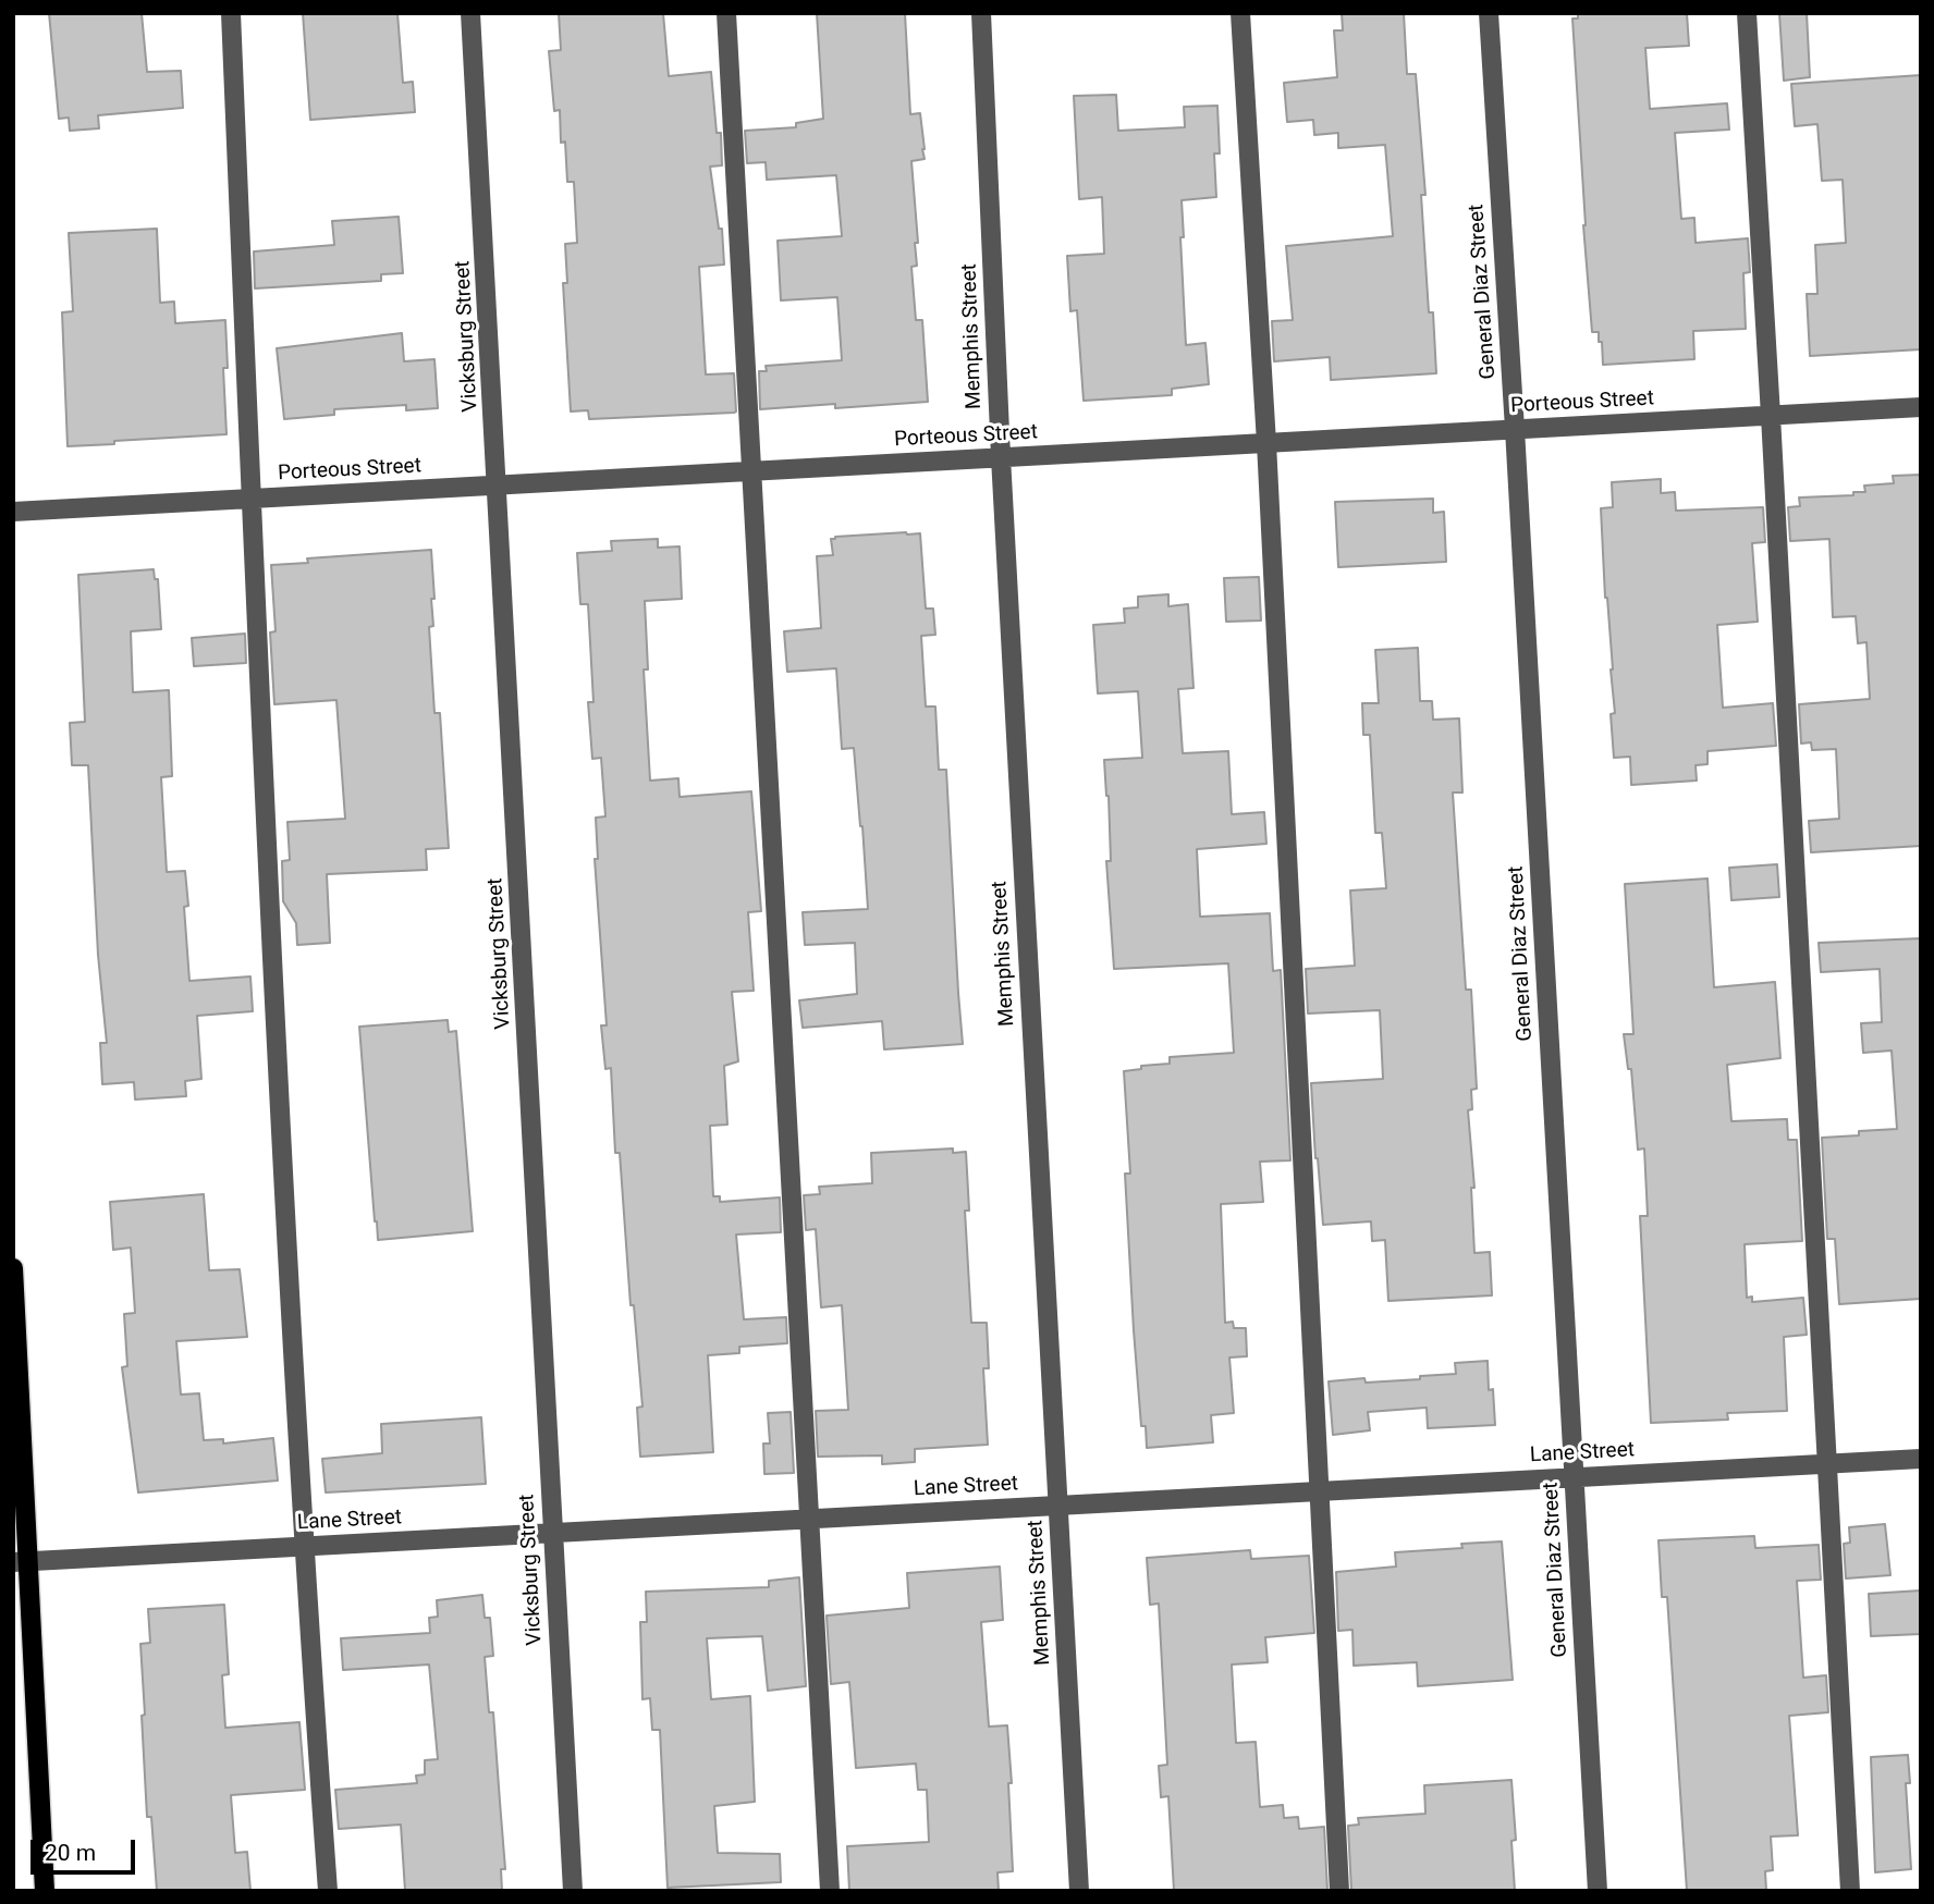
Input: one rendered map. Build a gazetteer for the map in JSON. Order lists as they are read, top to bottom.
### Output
{
  "streets": {
    "street": [
      "General Diaz Street",
      "Vicksburg Street",
      "Memphis Street",
      "Porteous Street",
      "Lane Street"
    ]
  },
  "crossings": [
    ["General Diaz Street", "Porteous Street"],
    ["General Diaz Street", "Lane Street"],
    ["Vicksburg Street", "Porteous Street"],
    ["Vicksburg Street", "Lane Street"],
    ["Memphis Street", "Porteous Street"],
    ["Memphis Street", "Lane Street"]
  ],
  "scale_bar": "20 m"
}
